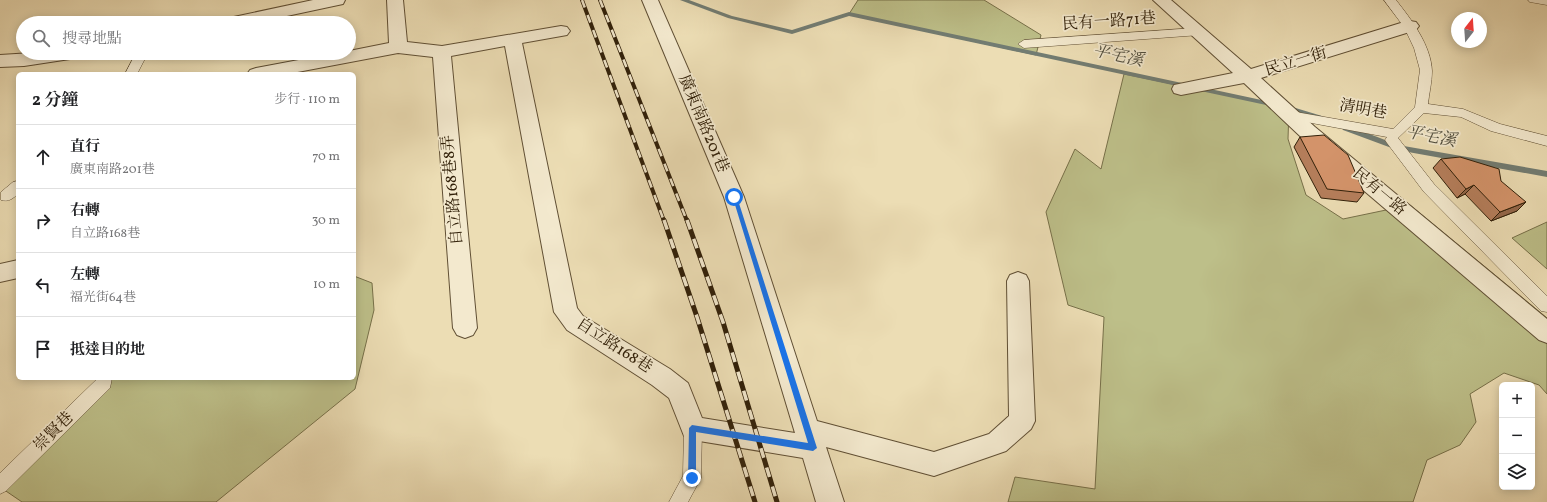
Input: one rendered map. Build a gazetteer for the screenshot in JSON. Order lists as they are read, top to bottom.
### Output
{
  "streets": {
    "street": [
      "民立一街",
      "廣東南路201巷",
      "自立路168巷8弄",
      "民有一路",
      "自立路168巷"
    ],
    "lane": ["民有一路71巷", "清明巷", "崇賢巷"]
  },
  "crossings": [
    ["民有一路71巷", "民有一路"],
    ["民立一街", "民有一路"],
    ["清明巷", "民有一路"]
  ],
  "water": ["平宅溪"],
  "north": "top",
  "page": {
    "search": "搜尋地點",
    "heading": ["2 分鐘", "步行 · 110 m"],
    "list": [
      ["直行", "廣東南路201巷", "70 m"],
      ["右轉", "自立路168巷", "30 m"],
      ["左轉", "福光街64巷", "10 m"],
      "抵達目的地"
    ],
    "map_buttons": ["+", "−"]
  }
}
